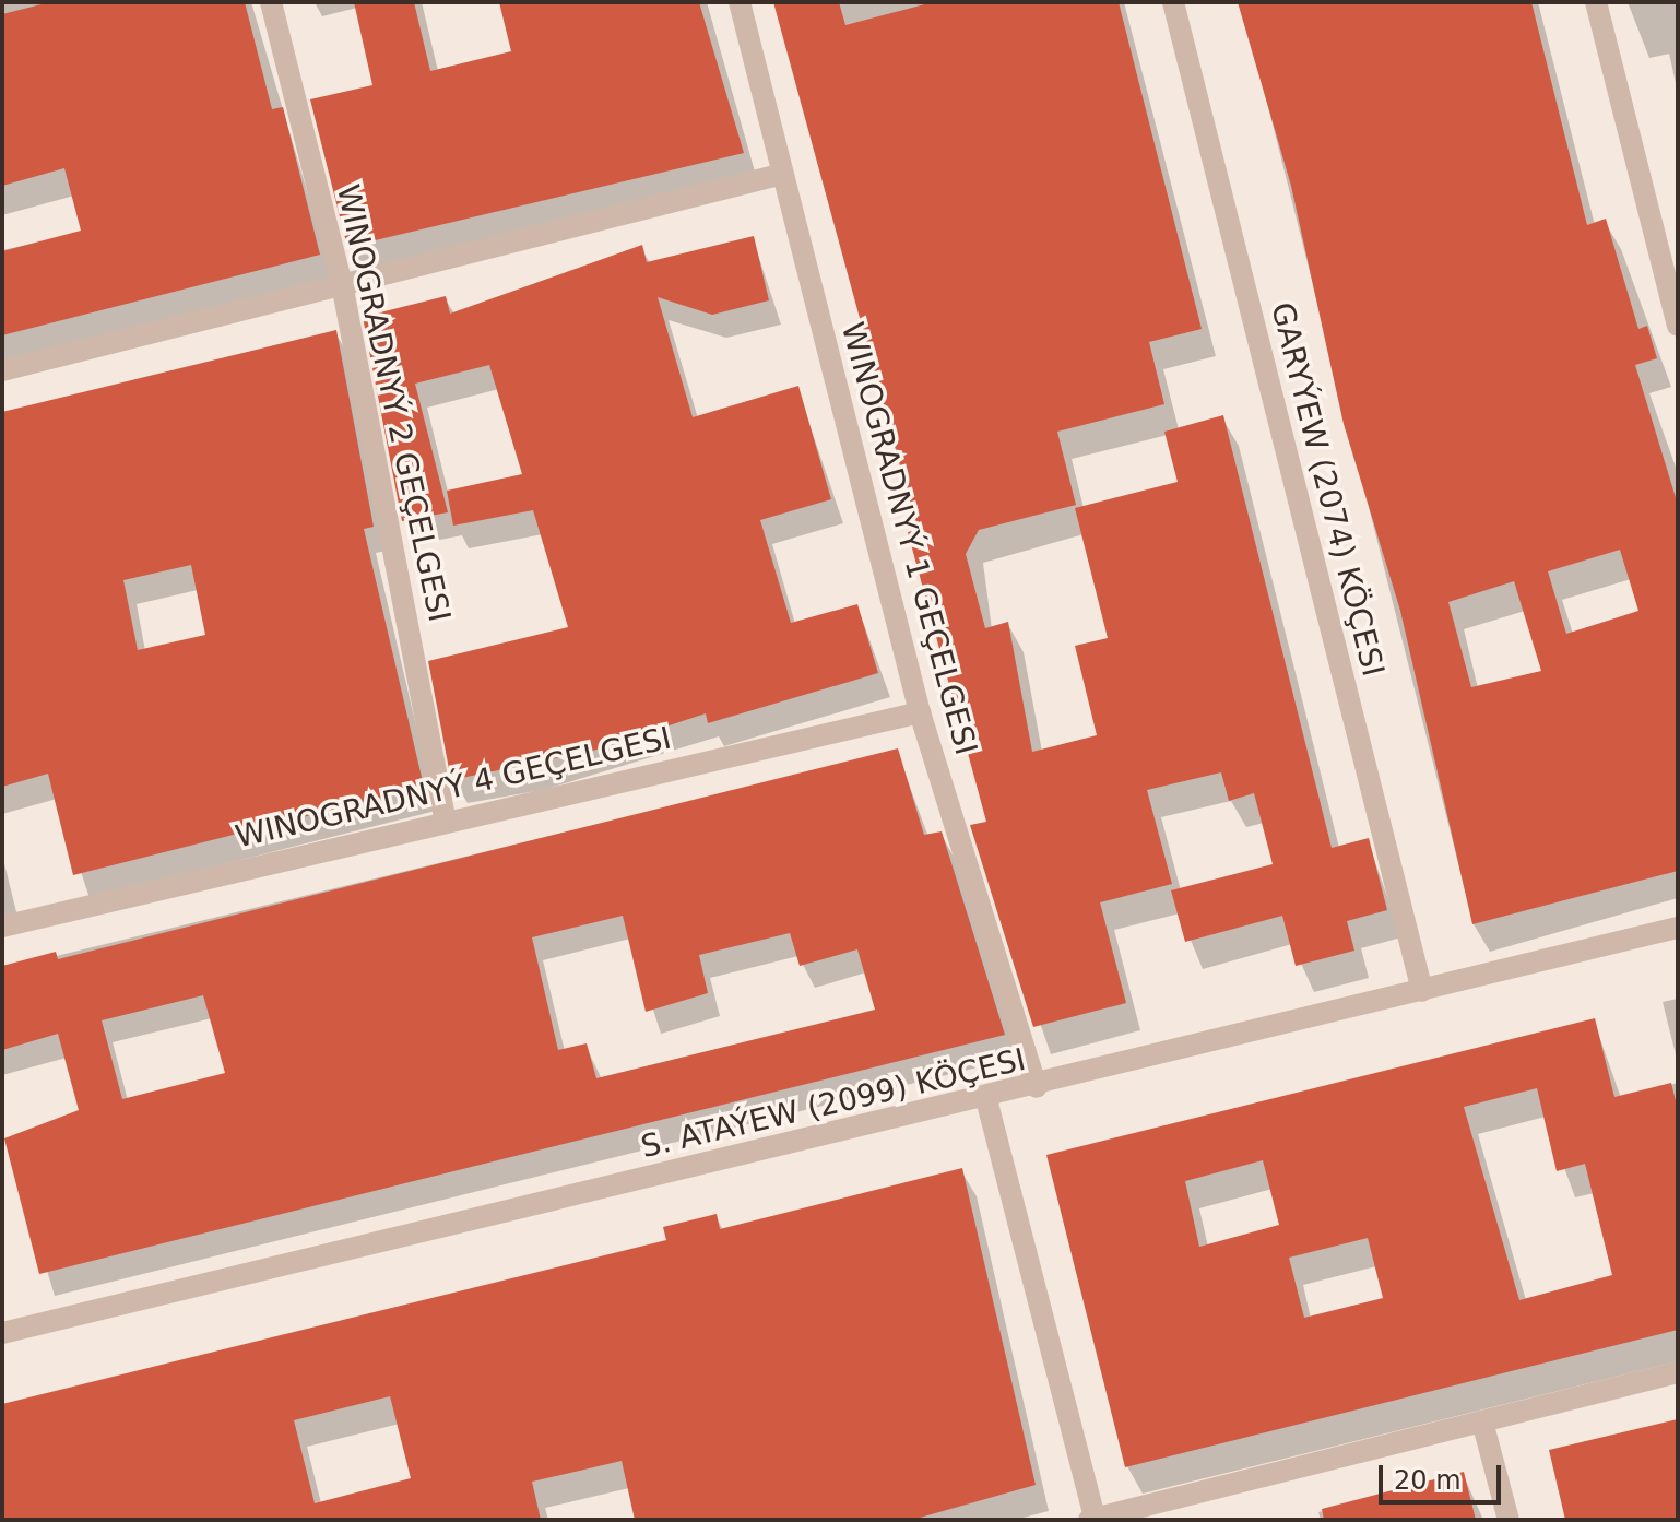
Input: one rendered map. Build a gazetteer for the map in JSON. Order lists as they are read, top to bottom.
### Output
{
  "streets": {
    "street": [
      "WINOGRADNYÝ 2 GEÇELGESI",
      "GARYÝEW (2074) KÖÇESI",
      "WINOGRADNYÝ 1 GEÇELGESI",
      "WINOGRADNYÝ 4 GEÇELGESI",
      "S. ATAÝEW (2099) KÖÇESI"
    ]
  },
  "crossings": [
    ["WINOGRADNYÝ 2 GEÇELGESI", "WINOGRADNYÝ 4 GEÇELGESI"],
    ["GARYÝEW (2074) KÖÇESI", "S. ATAÝEW (2099) KÖÇESI"],
    ["WINOGRADNYÝ 1 GEÇELGESI", "WINOGRADNYÝ 4 GEÇELGESI"],
    ["WINOGRADNYÝ 1 GEÇELGESI", "S. ATAÝEW (2099) KÖÇESI"]
  ],
  "scale_bar": "20 m"
}
